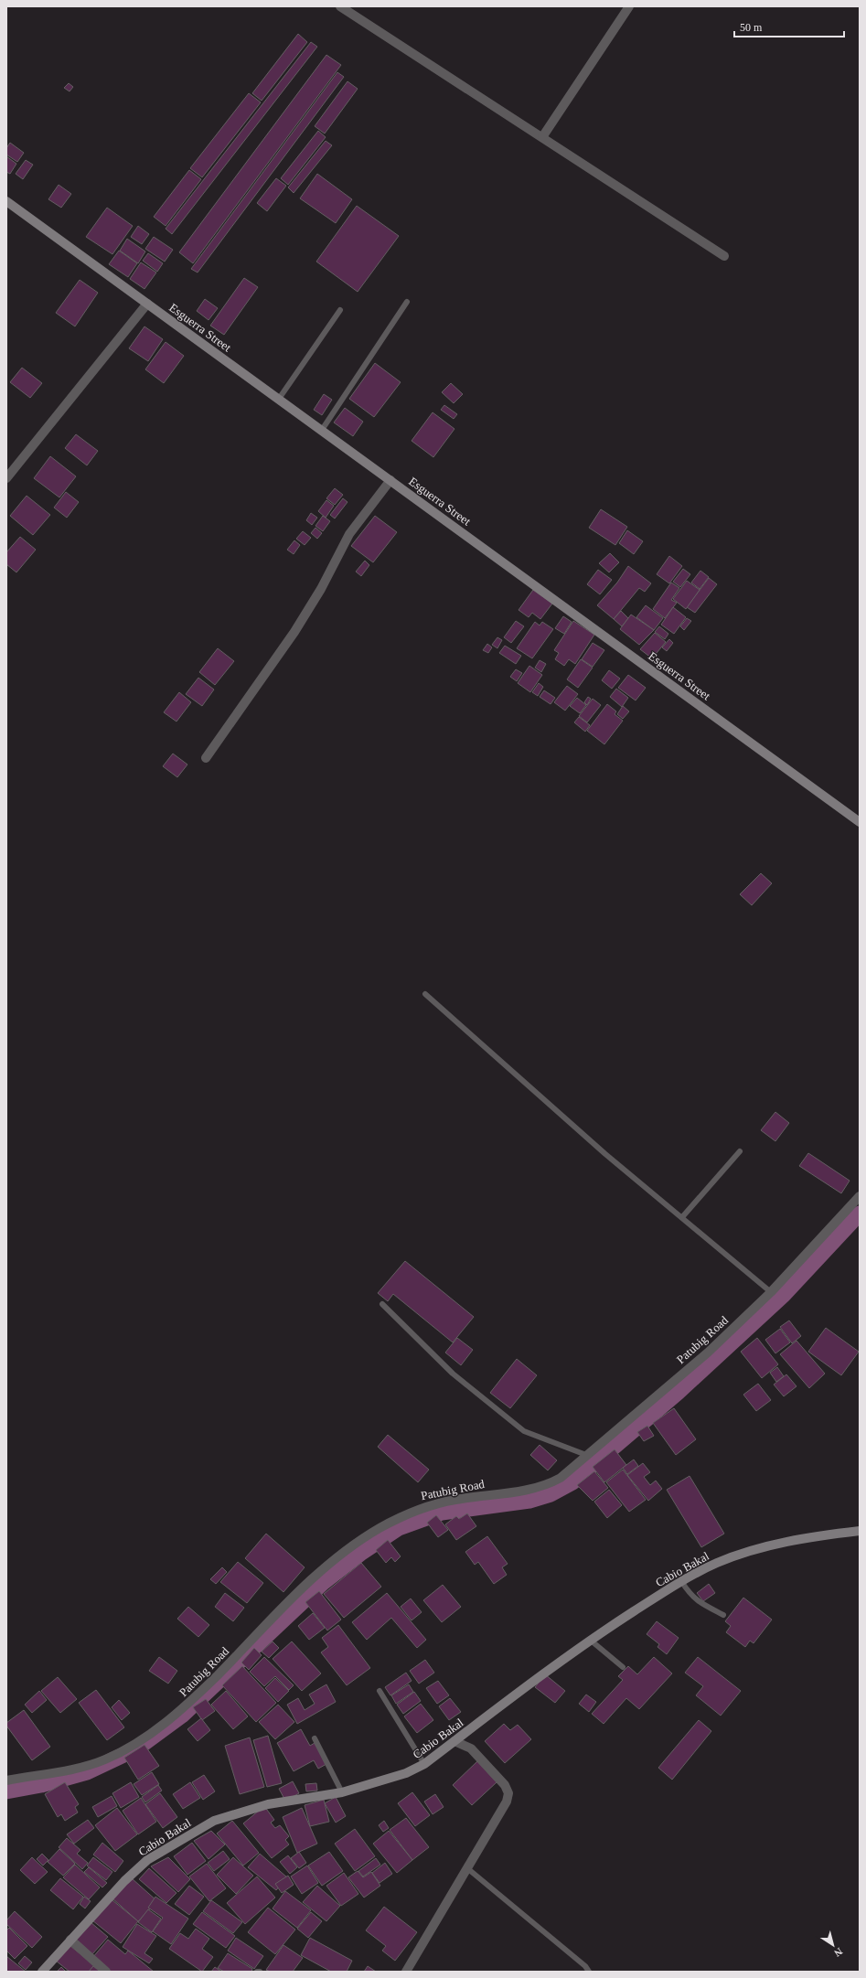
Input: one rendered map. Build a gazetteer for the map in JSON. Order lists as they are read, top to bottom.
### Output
{
  "streets": {
    "main road": ["Esguerra Street", "Cabio Bakal"],
    "street": ["Patubig Road"]
  },
  "scale_bar": "50 m",
  "north": "bottom right"
}
